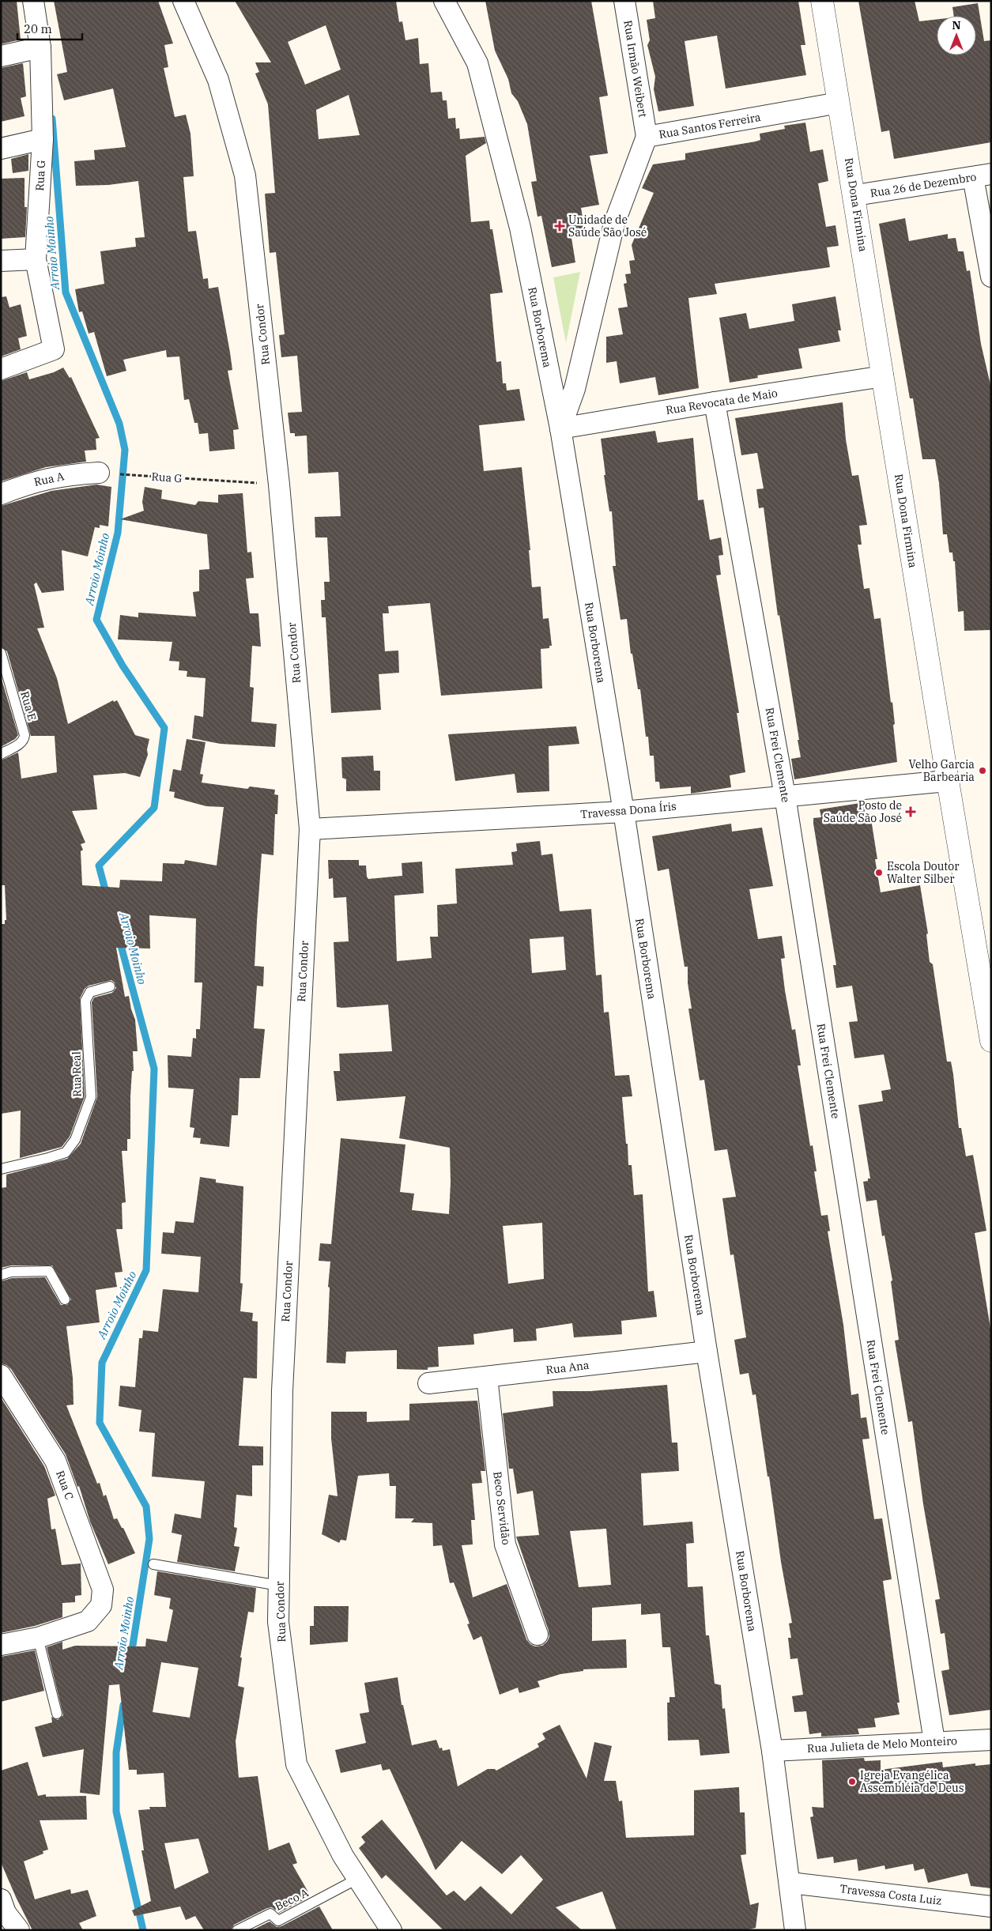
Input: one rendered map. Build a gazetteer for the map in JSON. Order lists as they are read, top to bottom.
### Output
{
  "streets": {
    "street": [
      "Rua Irmão Weibert",
      "Rua Santos Ferreira",
      "Rua G",
      "Rua 26 de Dezembro",
      "Rua Dona Firmina",
      "Rua Borborema",
      "Rua Condor",
      "Rua Revocata de Maio",
      "Rua A",
      "Rua Frei Clemente",
      "Travessa Dona Íris",
      "Rua Ana",
      "Rua C",
      "Beco Servidão",
      "Rua Julieta de Melo Monteiro",
      "Travessa Costa Luiz"
    ],
    "lane": ["Rua E", "Rua Real", "Beco A"]
  },
  "crossings": [
    ["Rua Irmão Weibert", "Rua Santos Ferreira"],
    ["Rua Santos Ferreira", "Rua Dona Firmina"],
    ["Rua Santos Ferreira", "Rua Borborema"],
    ["Rua Santos Ferreira", "Rua Revocata de Maio"],
    ["Rua G", "Rua A"],
    ["Rua 26 de Dezembro", "Rua Dona Firmina"],
    ["Rua Dona Firmina", "Rua Revocata de Maio"],
    ["Rua Dona Firmina", "Travessa Dona Íris"],
    ["Rua Borborema", "Rua Revocata de Maio"],
    ["Rua Borborema", "Travessa Dona Íris"],
    ["Rua Borborema", "Rua Ana"],
    ["Rua Borborema", "Rua Julieta de Melo Monteiro"],
    ["Rua Borborema", "Travessa Costa Luiz"],
    ["Rua Condor", "Travessa Dona Íris"],
    ["Rua Condor", "Beco A"],
    ["Rua Revocata de Maio", "Rua Frei Clemente"],
    ["Rua Frei Clemente", "Travessa Dona Íris"],
    ["Rua Frei Clemente", "Rua Julieta de Melo Monteiro"],
    ["Rua Ana", "Beco Servidão"]
  ],
  "water": ["Arroio Moinho"],
  "places": {
    "health": ["Unidade de Saúde São José", "Posto de Saúde São José"],
    "other": ["Velho Garcia Barbearia", "Escola Doutor Walter Silber", "Igreja Evangélica Assembléia de Deus"]
  },
  "scale_bar": "20 m",
  "north": "top"
}
